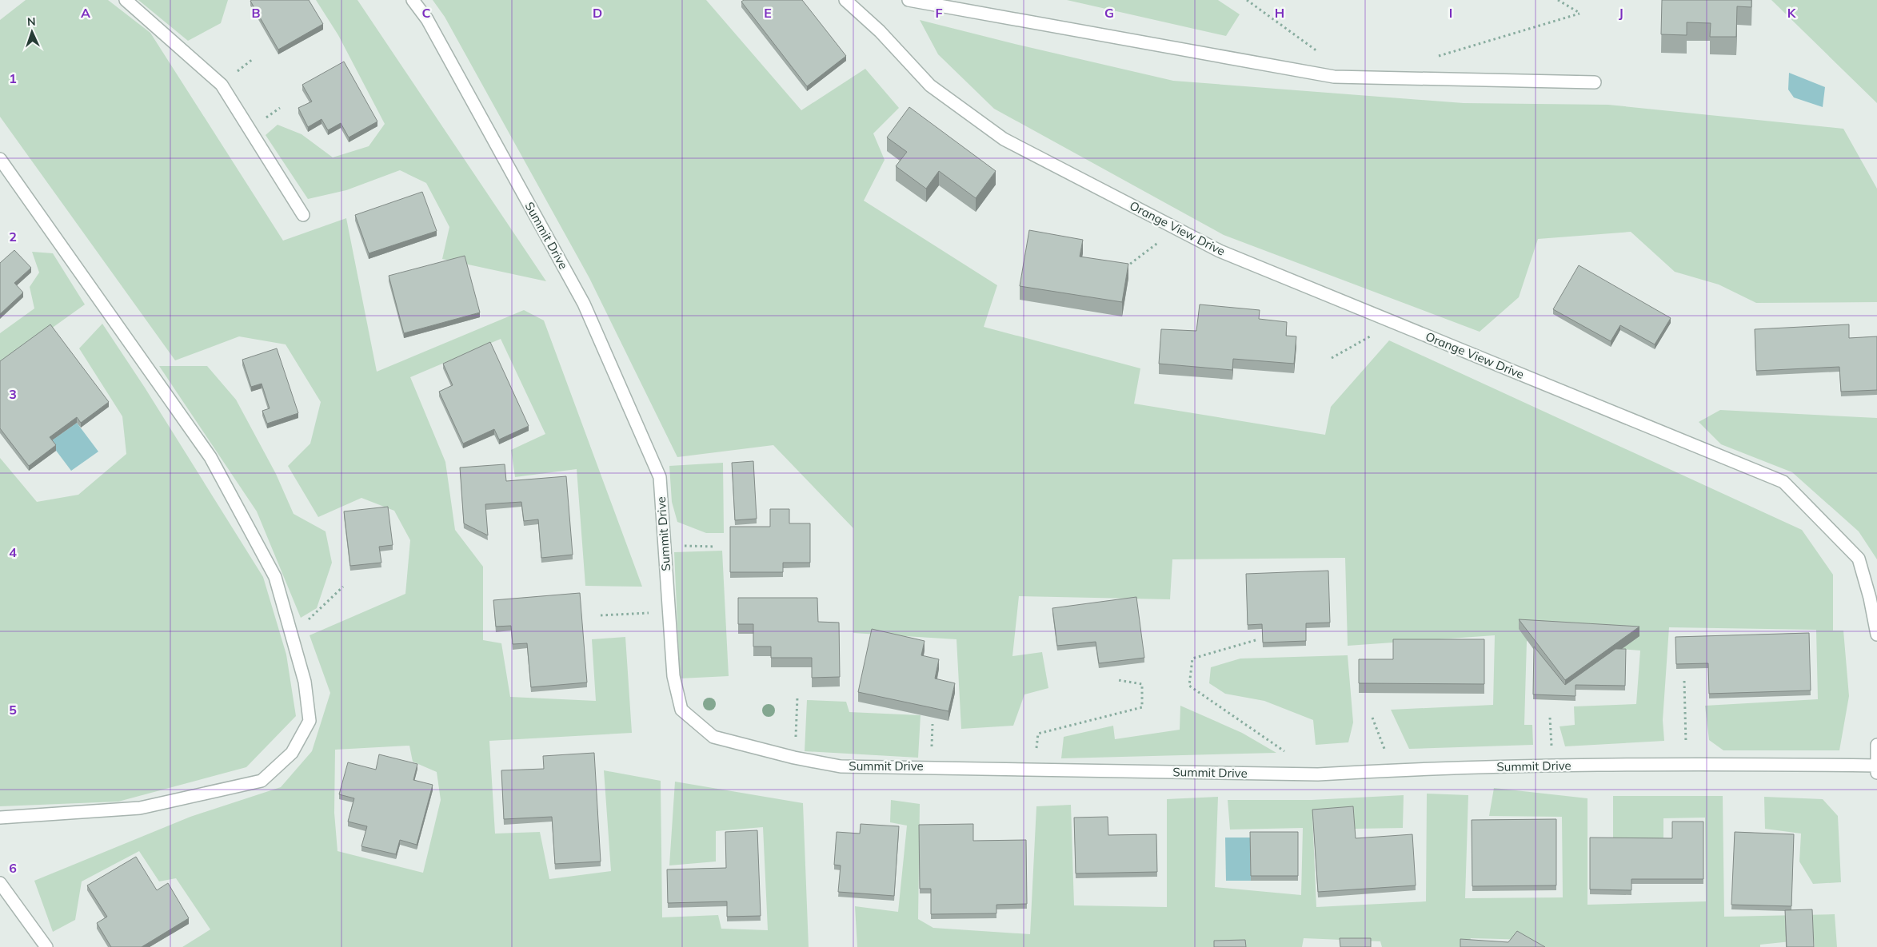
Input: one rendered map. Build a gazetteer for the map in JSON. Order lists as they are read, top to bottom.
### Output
{
  "streets": {
    "street": ["Orange View Drive", "Summit Drive"]
  },
  "north": "top",
  "grid": {
    "columns": [
      "A",
      "B",
      "C",
      "D",
      "E",
      "F",
      "G",
      "H",
      "I",
      "J",
      "K"
    ],
    "rows": [
      "1",
      "2",
      "3",
      "4",
      "5",
      "6"
    ]
  }
}
